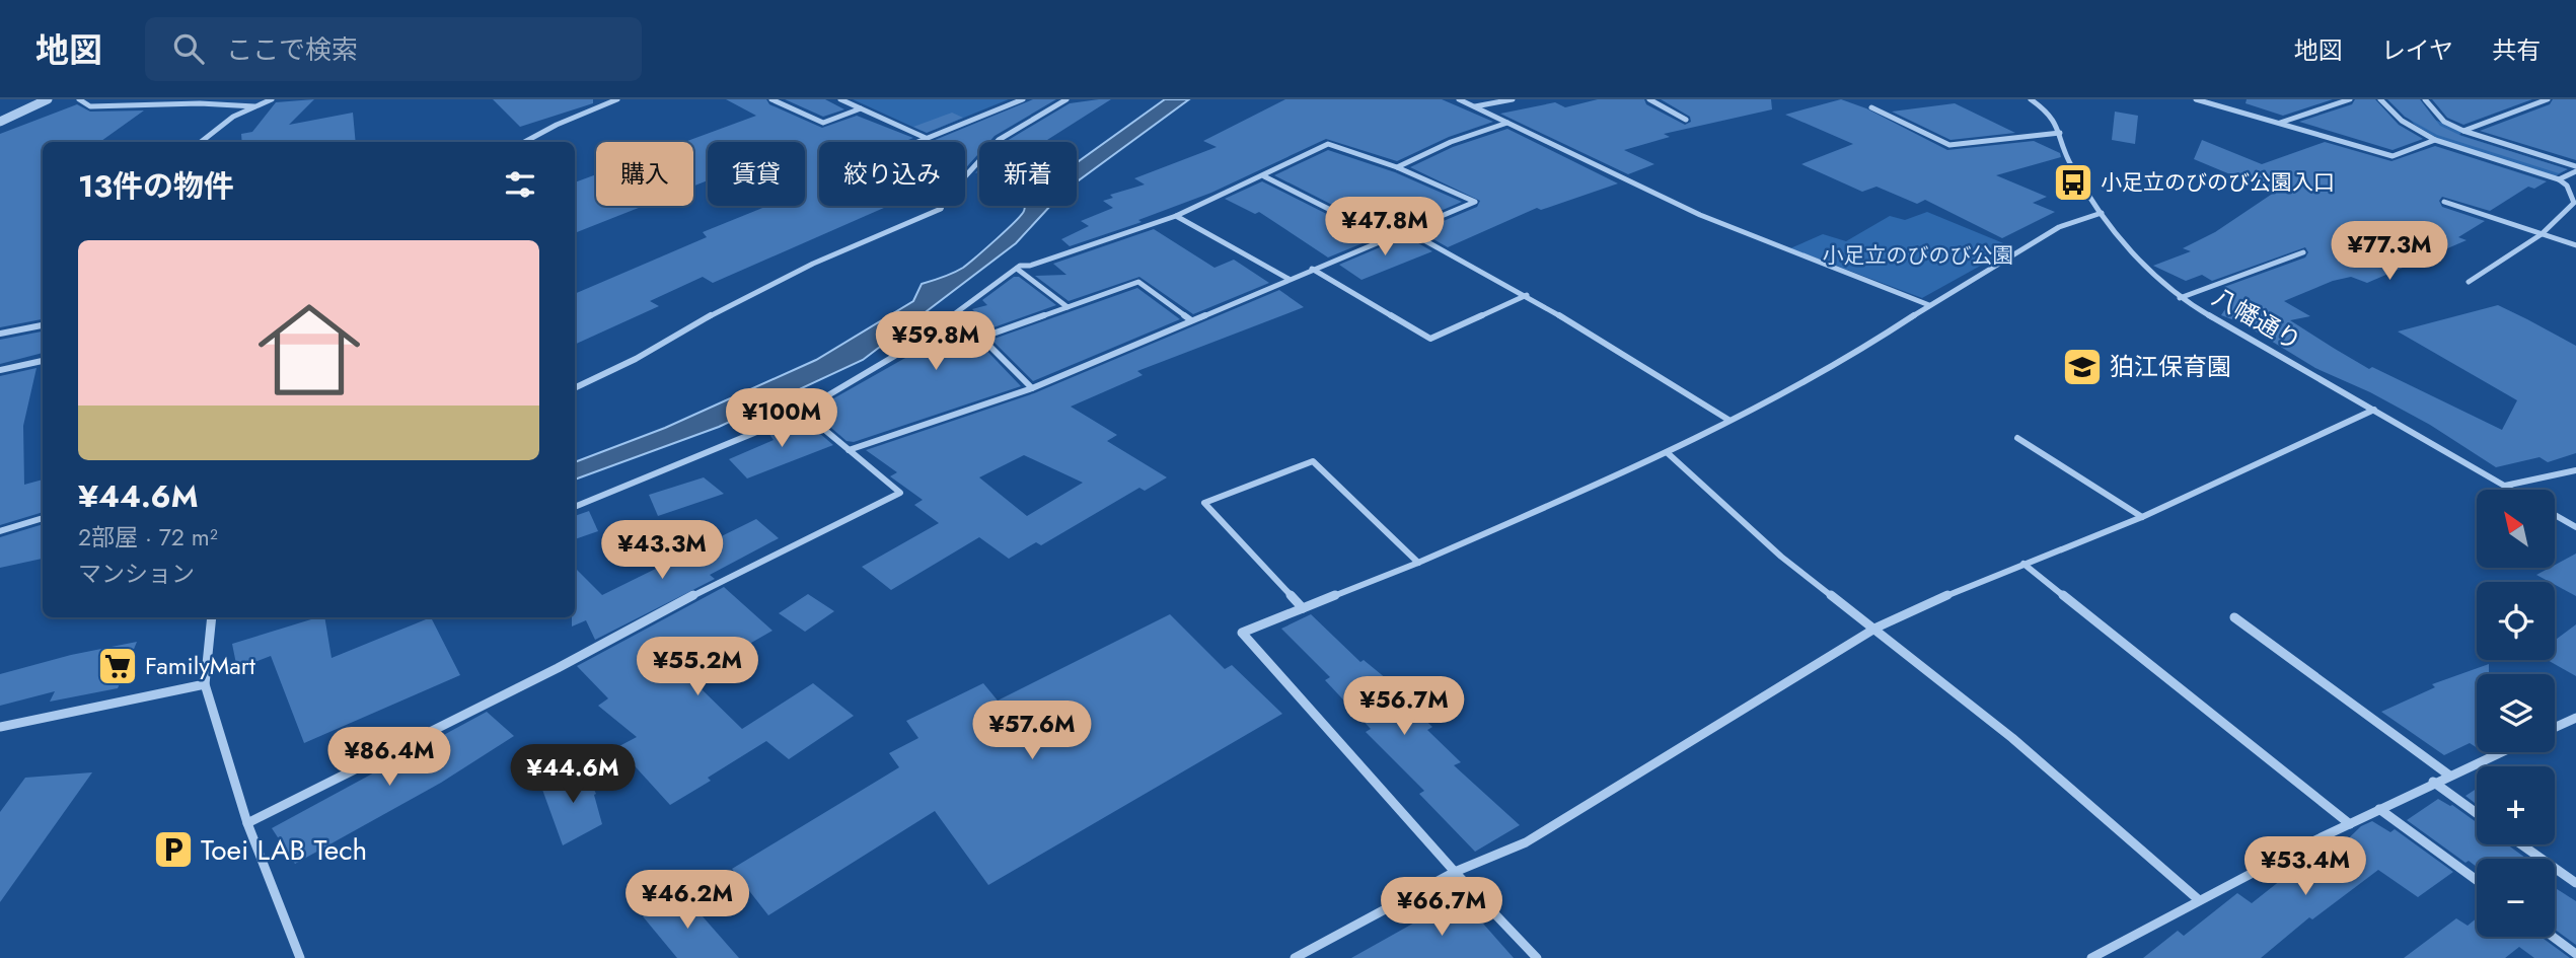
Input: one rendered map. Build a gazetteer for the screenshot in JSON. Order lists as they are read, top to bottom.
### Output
{
  "streets": {
    "street": ["八幡通り"]
  },
  "parks": ["小足立のびのび公園"],
  "places": {
    "bus stop": ["小足立のびのび公園入口"],
    "school or university": ["狛江保育園"],
    "supermarket": ["FamilyMart"],
    "parking": ["Toei LAB Tech"]
  },
  "north": "top left",
  "page": {
    "header": "地図",
    "search": "ここで検索",
    "nav": ["地図", "レイヤ", "共有"],
    "chip": [
      "購入",
      "賃貸",
      "絞り込み",
      "新着"
    ],
    "heading": "13件の物件",
    "price": [
      "¥47.8M",
      "¥77.3M",
      "¥59.8M",
      "¥100M",
      "¥43.3M",
      "¥55.2M",
      "¥56.7M",
      "¥57.6M",
      "¥86.4M",
      "¥44.6M",
      "¥53.4M",
      "¥46.2M",
      "¥66.7M"
    ],
    "list": [
      {
        "name": "¥44.6M",
        "note": "2部屋 · 72 m² · マンション"
      }
    ],
    "map_buttons": ["+", "−"]
  }
}
